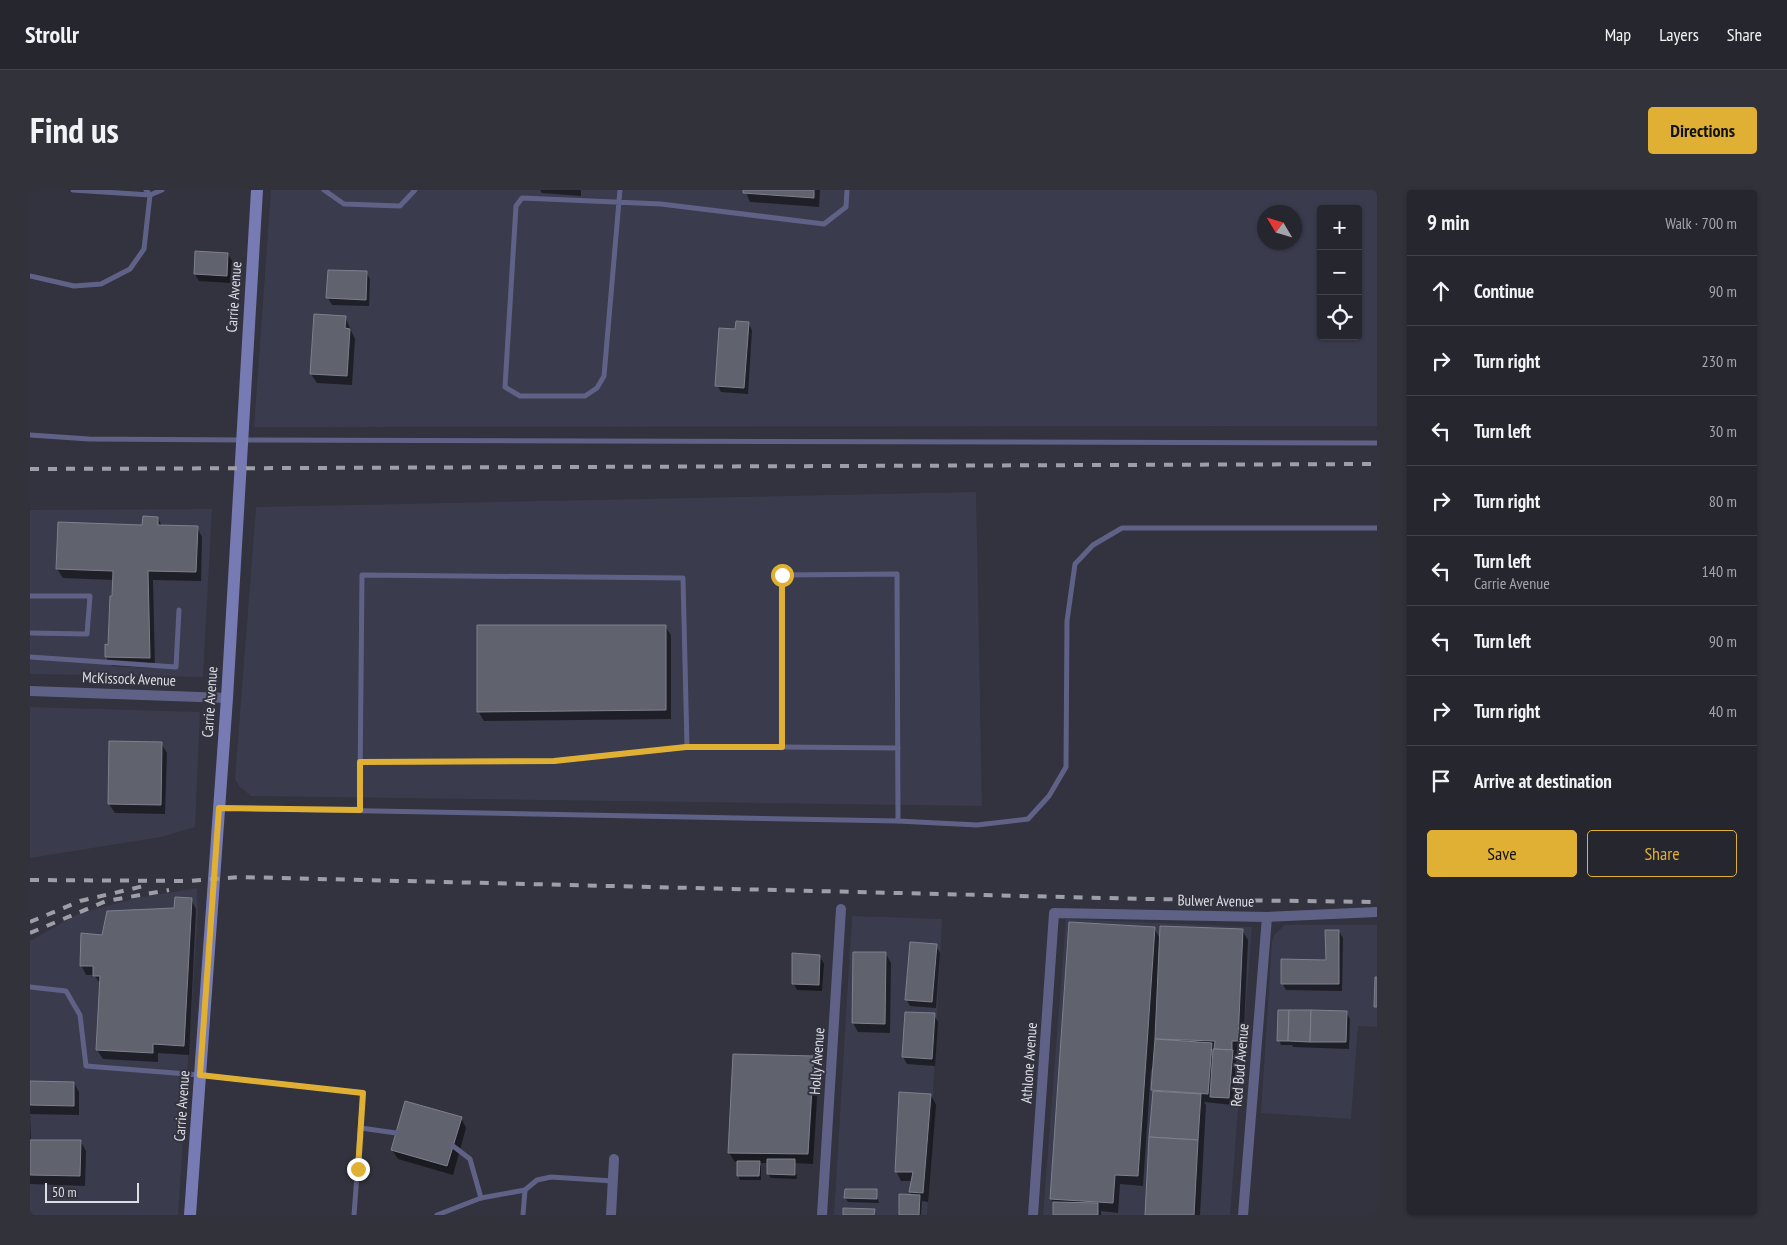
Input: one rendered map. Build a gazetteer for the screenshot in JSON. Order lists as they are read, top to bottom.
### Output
{
  "streets": {
    "street": [
      "Carrie Avenue",
      "McKissock Avenue",
      "Bulwer Avenue",
      "Holly Avenue",
      "Athlone Avenue",
      "Red Bud Avenue"
    ]
  },
  "crossings": [
    ["Carrie Avenue", "McKissock Avenue"],
    ["Bulwer Avenue", "Athlone Avenue"],
    ["Bulwer Avenue", "Red Bud Avenue"]
  ],
  "scale_bar": "50 m",
  "north": "top left",
  "page": {
    "header": "Strollr",
    "nav": ["Map", "Layers", "Share"],
    "title": "Find us",
    "buttons": [
      "Directions",
      ["Save", "Share"]
    ],
    "heading": ["9 min", "Walk · 700 m"],
    "map_buttons": ["+", "−"],
    "list": [
      ["Continue", "90 m"],
      ["Turn right", "230 m"],
      ["Turn left", "30 m"],
      ["Turn right", "80 m"],
      ["Turn left", "Carrie Avenue", "140 m"],
      ["Turn left", "90 m"],
      ["Turn right", "40 m"],
      "Arrive at destination"
    ],
    "scale": "50 m"
  }
}
